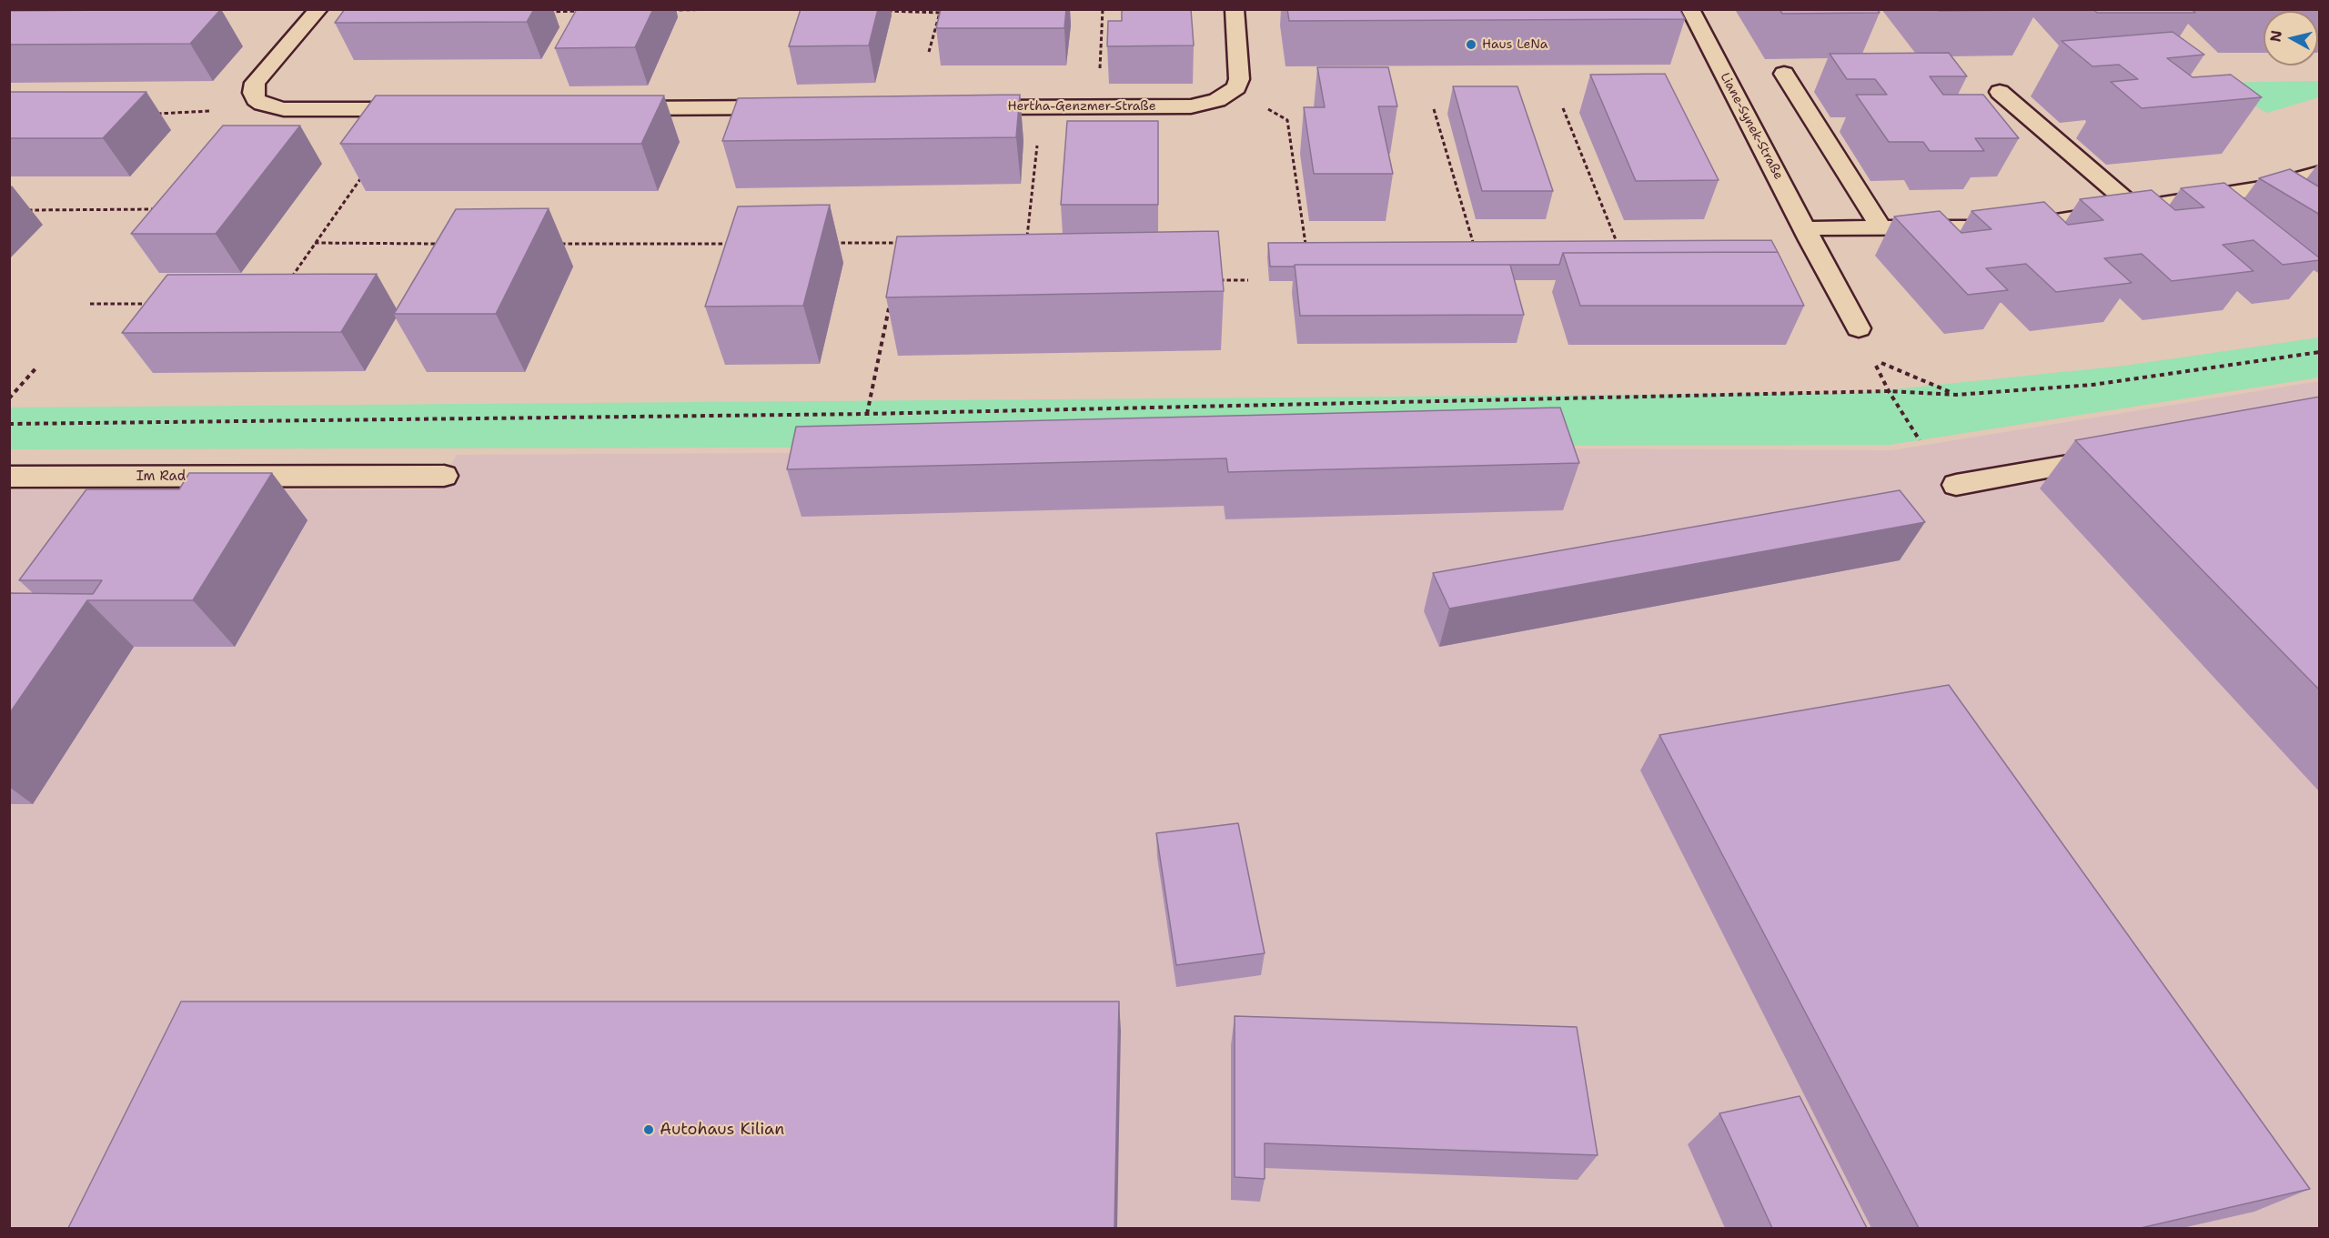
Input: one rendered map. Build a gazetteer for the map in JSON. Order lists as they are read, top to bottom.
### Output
{
  "streets": {
    "street": ["Hertha-Genzmer-Straße", "Liane-Synek-Straße", "Im Rad"]
  },
  "places": ["Haus LeNa", "Autohaus Kilian"],
  "north": "left"
}
